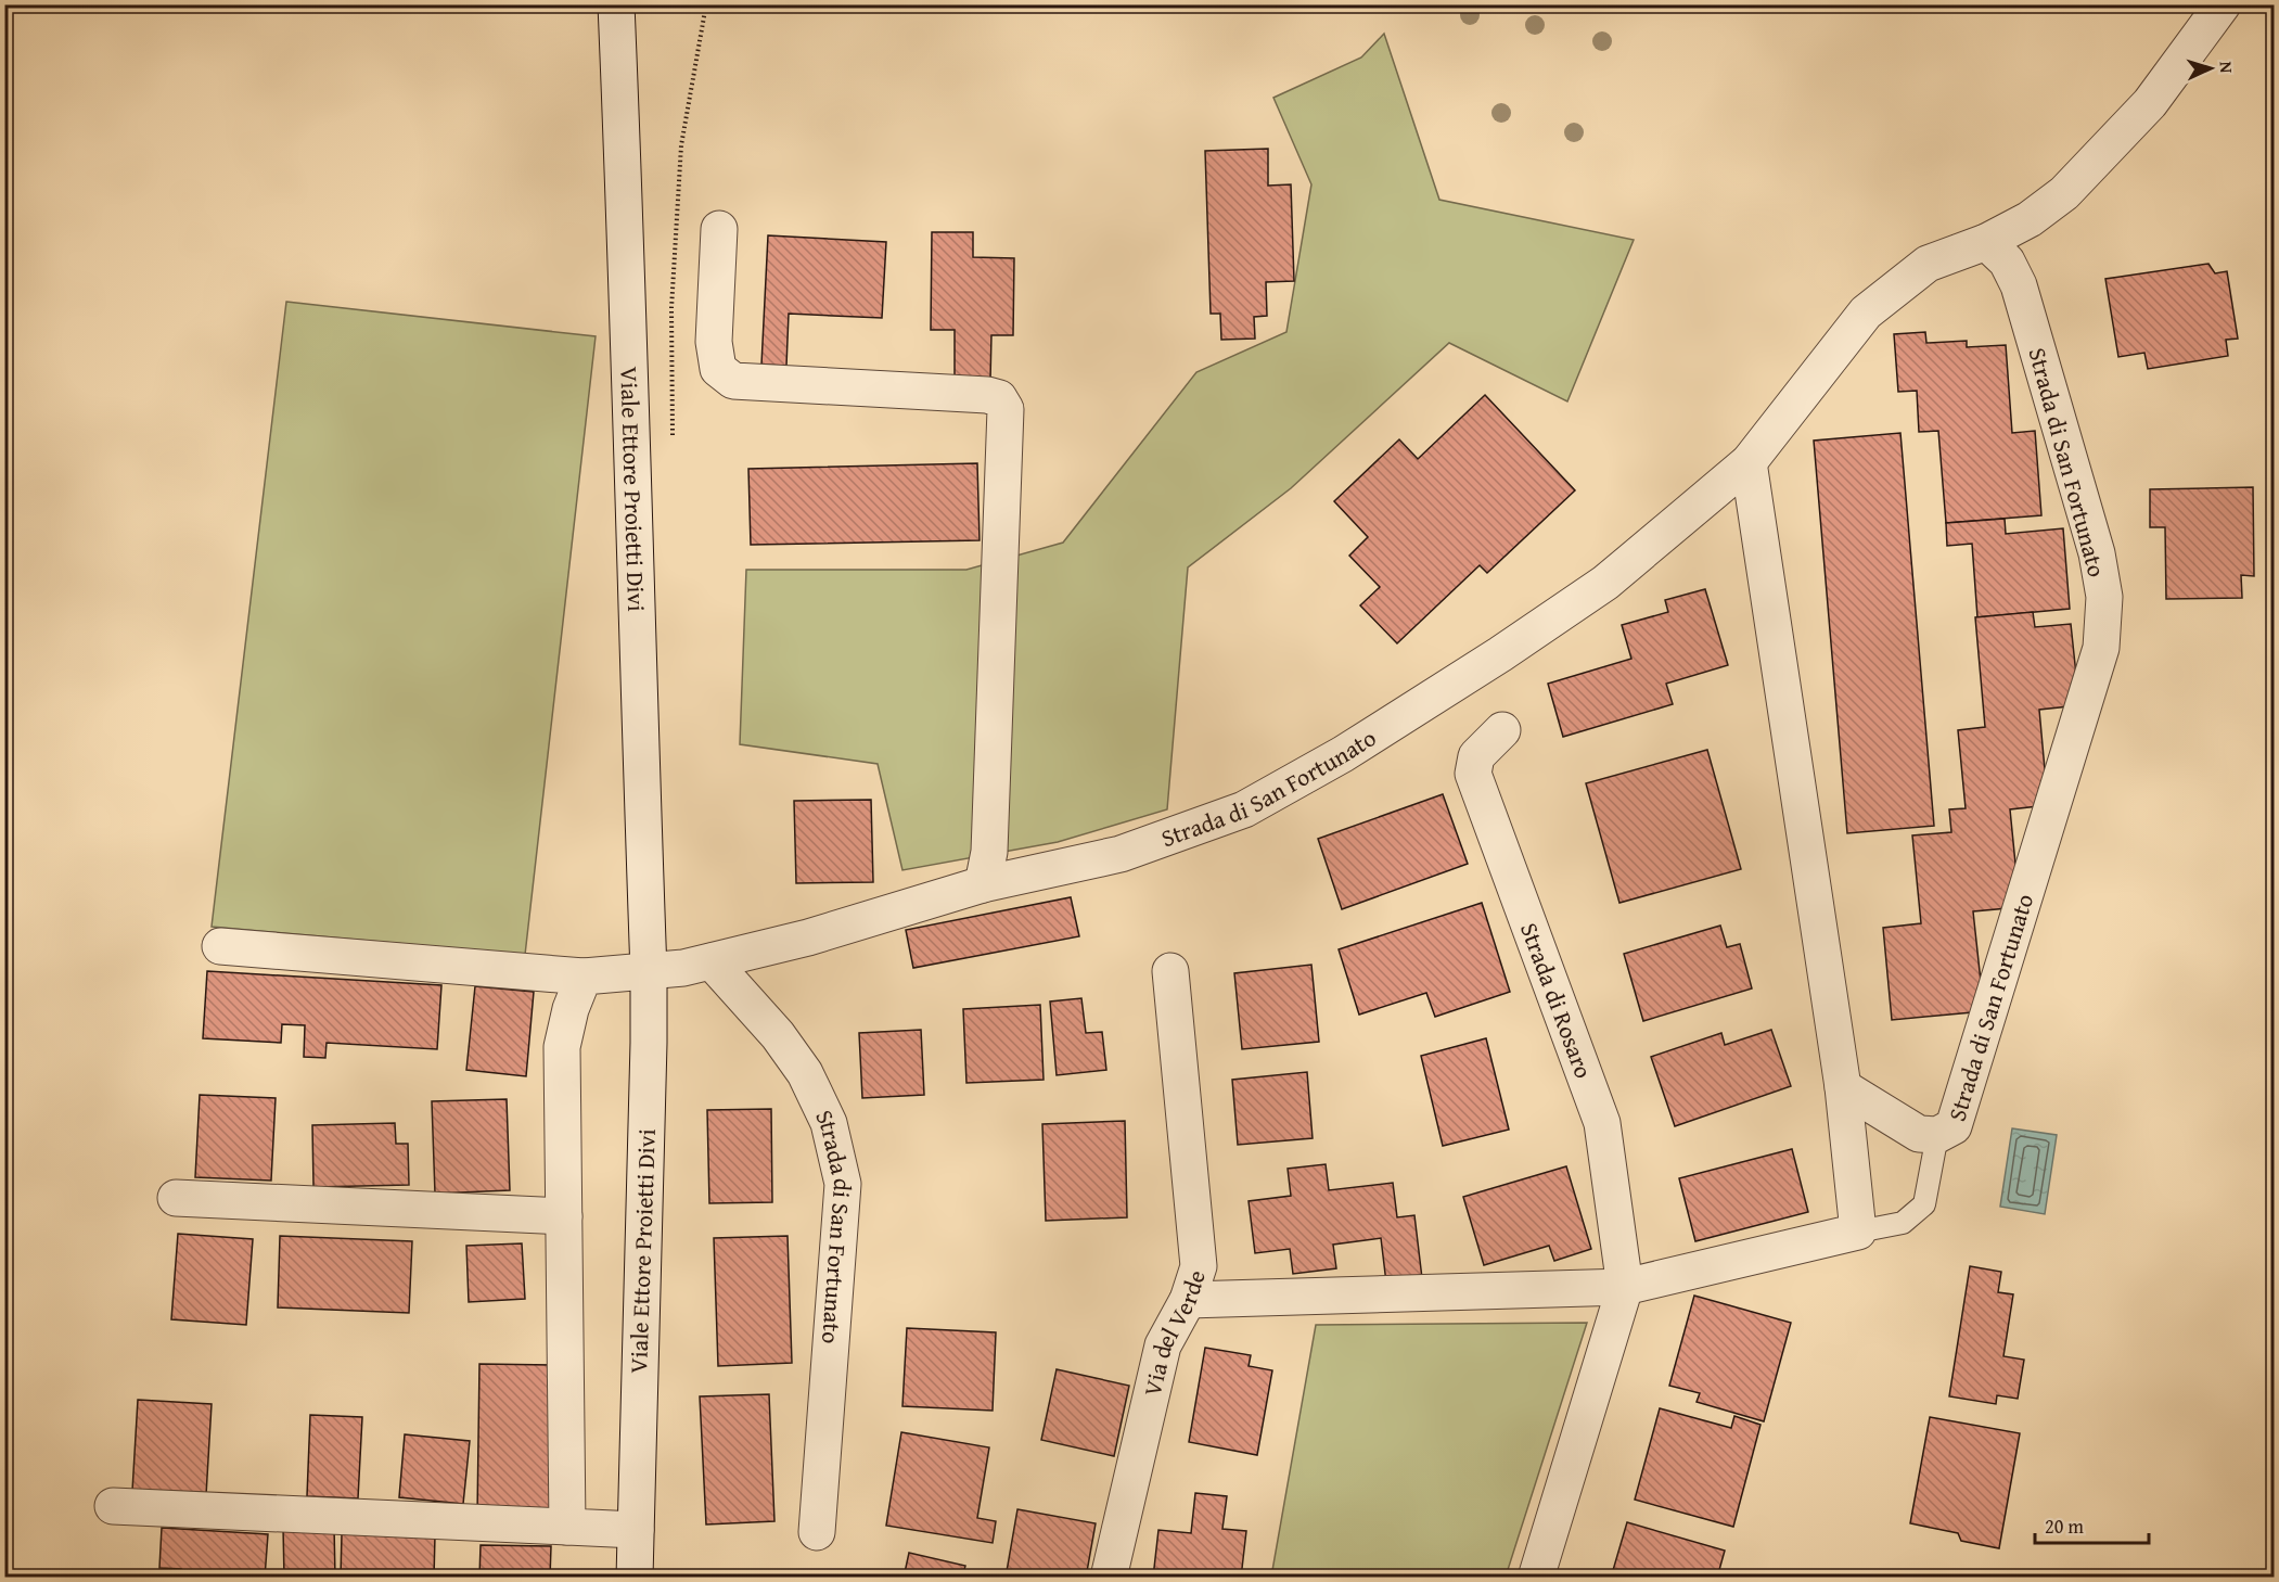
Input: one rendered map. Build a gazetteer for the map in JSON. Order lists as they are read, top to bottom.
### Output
{
  "streets": {
    "street": [
      "Strada di San Fortunato",
      "Viale Ettore Proietti Divi",
      "Strada di Rosaro",
      "Via del Verde"
    ]
  },
  "crossings": [
    ["Strada di San Fortunato", "Viale Ettore Proietti Divi"]
  ],
  "scale_bar": "20 m",
  "north": "right"
}
